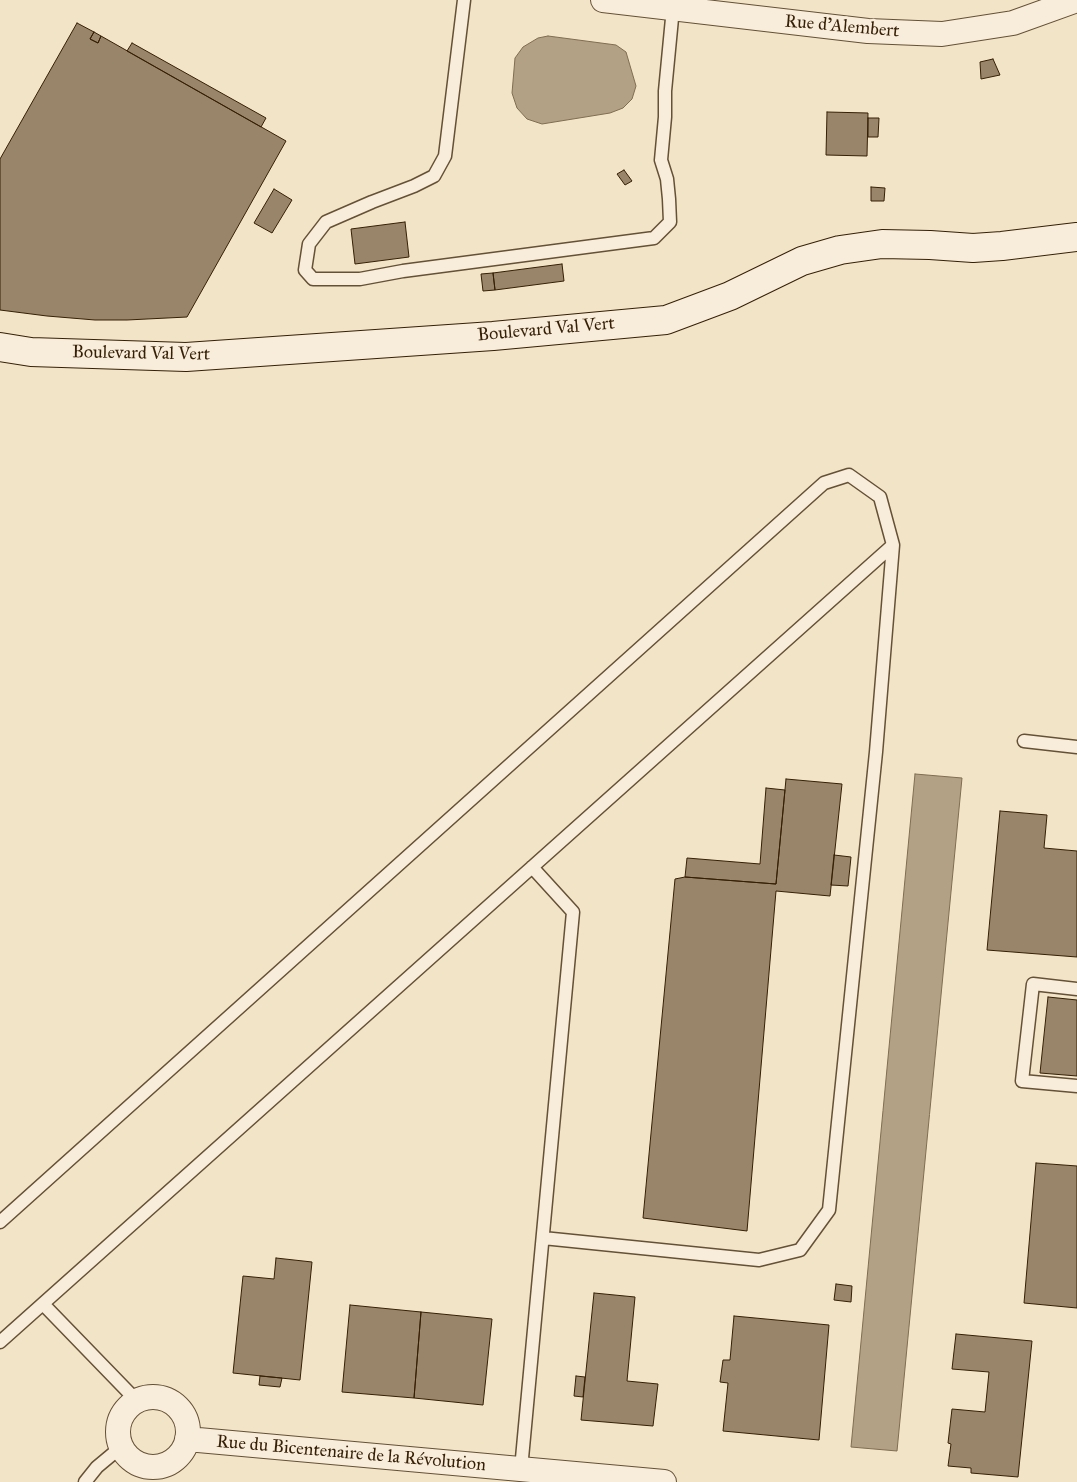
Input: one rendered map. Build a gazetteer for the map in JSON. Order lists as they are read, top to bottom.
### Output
{
  "streets": {
    "street": ["Rue d'Alembert", "Boulevard Val Vert", "Rue du Bicentenaire de la Révolution"]
  }
}
